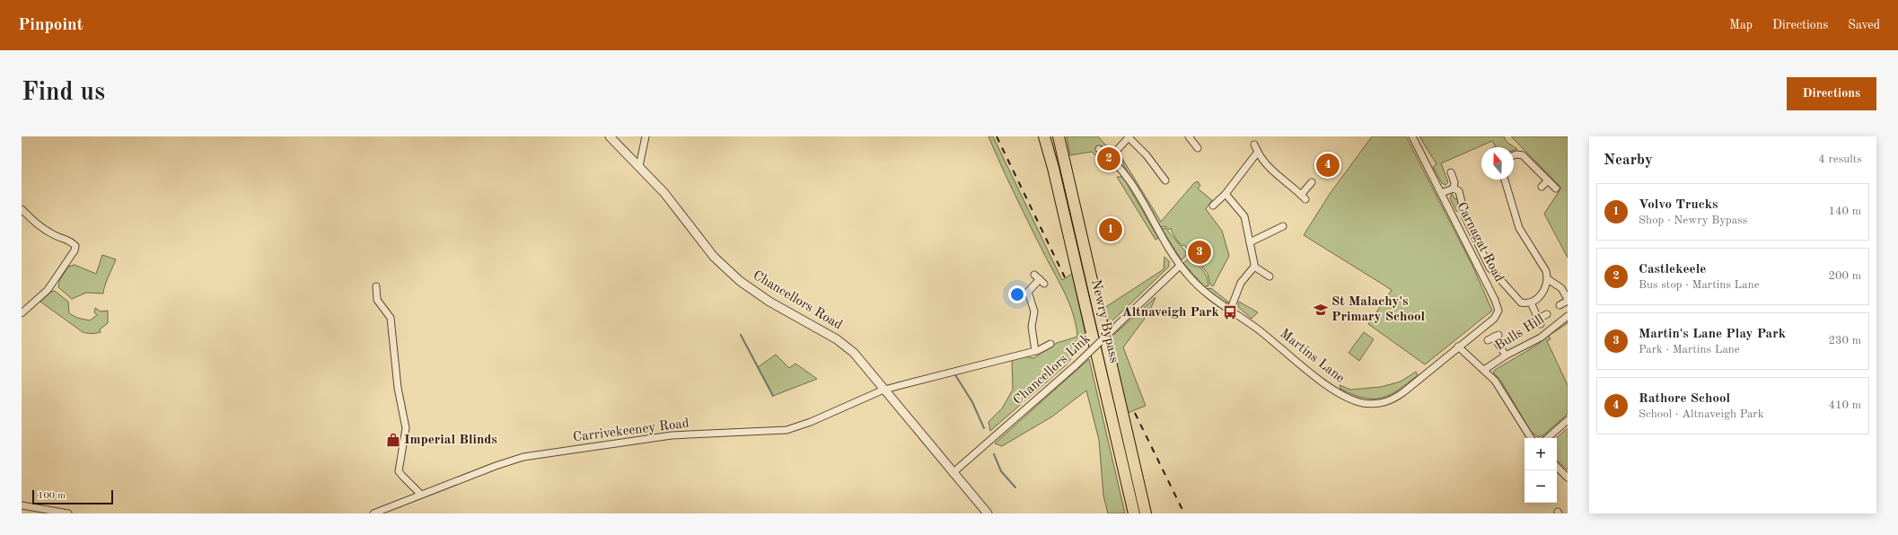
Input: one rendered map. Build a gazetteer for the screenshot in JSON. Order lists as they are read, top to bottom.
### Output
{
  "streets": {
    "highway": ["Newry Bypass"],
    "street": [
      "Carnagat Road",
      "Chancellors Road",
      "Bulls Hill",
      "Martins Lane",
      "Chancellors Link",
      "Carrivekeeney Road"
    ]
  },
  "crossings": [
    ["Carnagat Road", "Martins Lane"],
    ["Chancellors Road", "Chancellors Link"],
    ["Chancellors Road", "Carrivekeeney Road"],
    ["Martins Lane", "Chancellors Link"]
  ],
  "places": {
    "school or university": ["St Malachy's Primary School"],
    "bus stop": ["Altnaveigh Park"],
    "shop": ["Imperial Blinds"]
  },
  "scale_bar": "100 m",
  "north": "top",
  "page": {
    "header": "Pinpoint",
    "nav": ["Map", "Directions", "Saved"],
    "buttons": "Directions",
    "title": "Find us",
    "heading": ["Nearby", "4 results"],
    "pins": [
      "2",
      "4",
      "1",
      "3"
    ],
    "list": [
      {
        "mark": "1",
        "name": "Volvo Trucks",
        "note": "Shop · Newry Bypass",
        "value": "140 m"
      },
      {
        "mark": "2",
        "name": "Castlekeele",
        "note": "Bus stop · Martins Lane",
        "value": "200 m"
      },
      {
        "mark": "3",
        "name": "Martin's Lane Play Park",
        "note": "Park · Martins Lane",
        "value": "230 m"
      },
      {
        "mark": "4",
        "name": "Rathore School",
        "note": "School · Altnaveigh Park",
        "value": "410 m"
      }
    ],
    "map_buttons": ["+", "−"],
    "scale": "100 m"
  }
}
